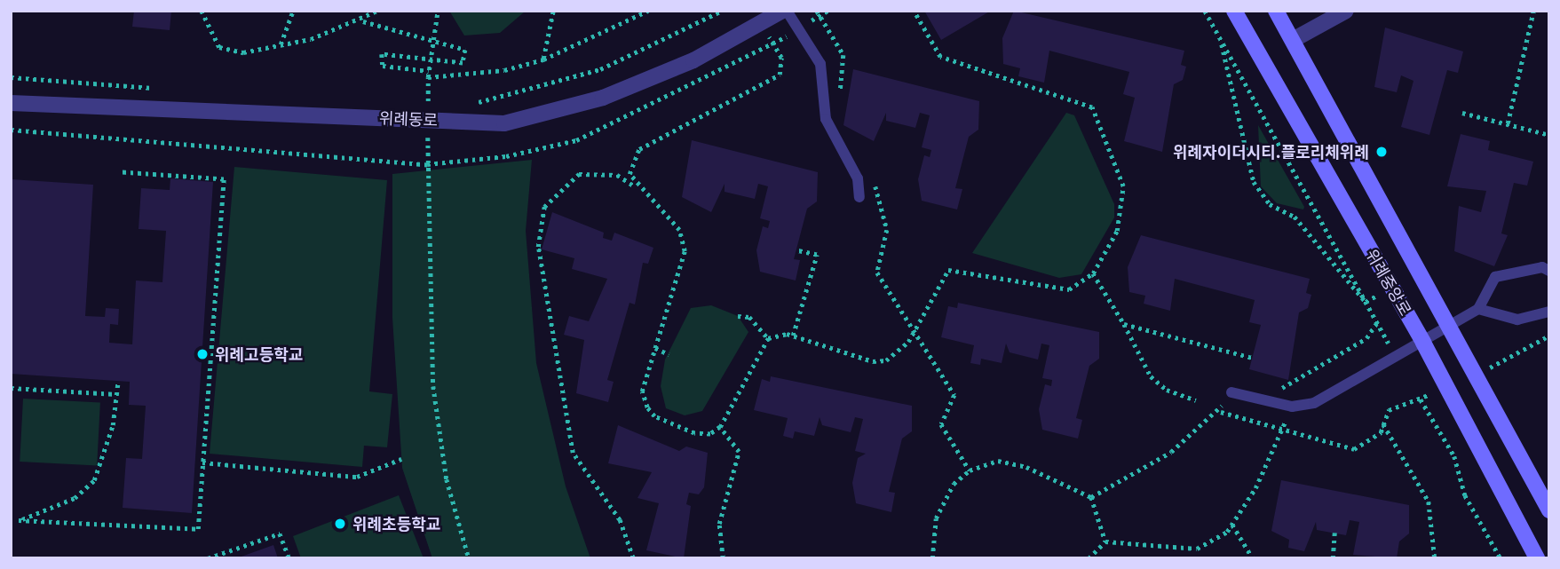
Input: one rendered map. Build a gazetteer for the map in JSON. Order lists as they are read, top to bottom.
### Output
{
  "streets": {
    "main road": ["위례중앙로"],
    "street": ["위례동로"]
  },
  "places": ["위례자이더시티.플로리체위례", "위례고등학교", "위례초등학교"]
}
